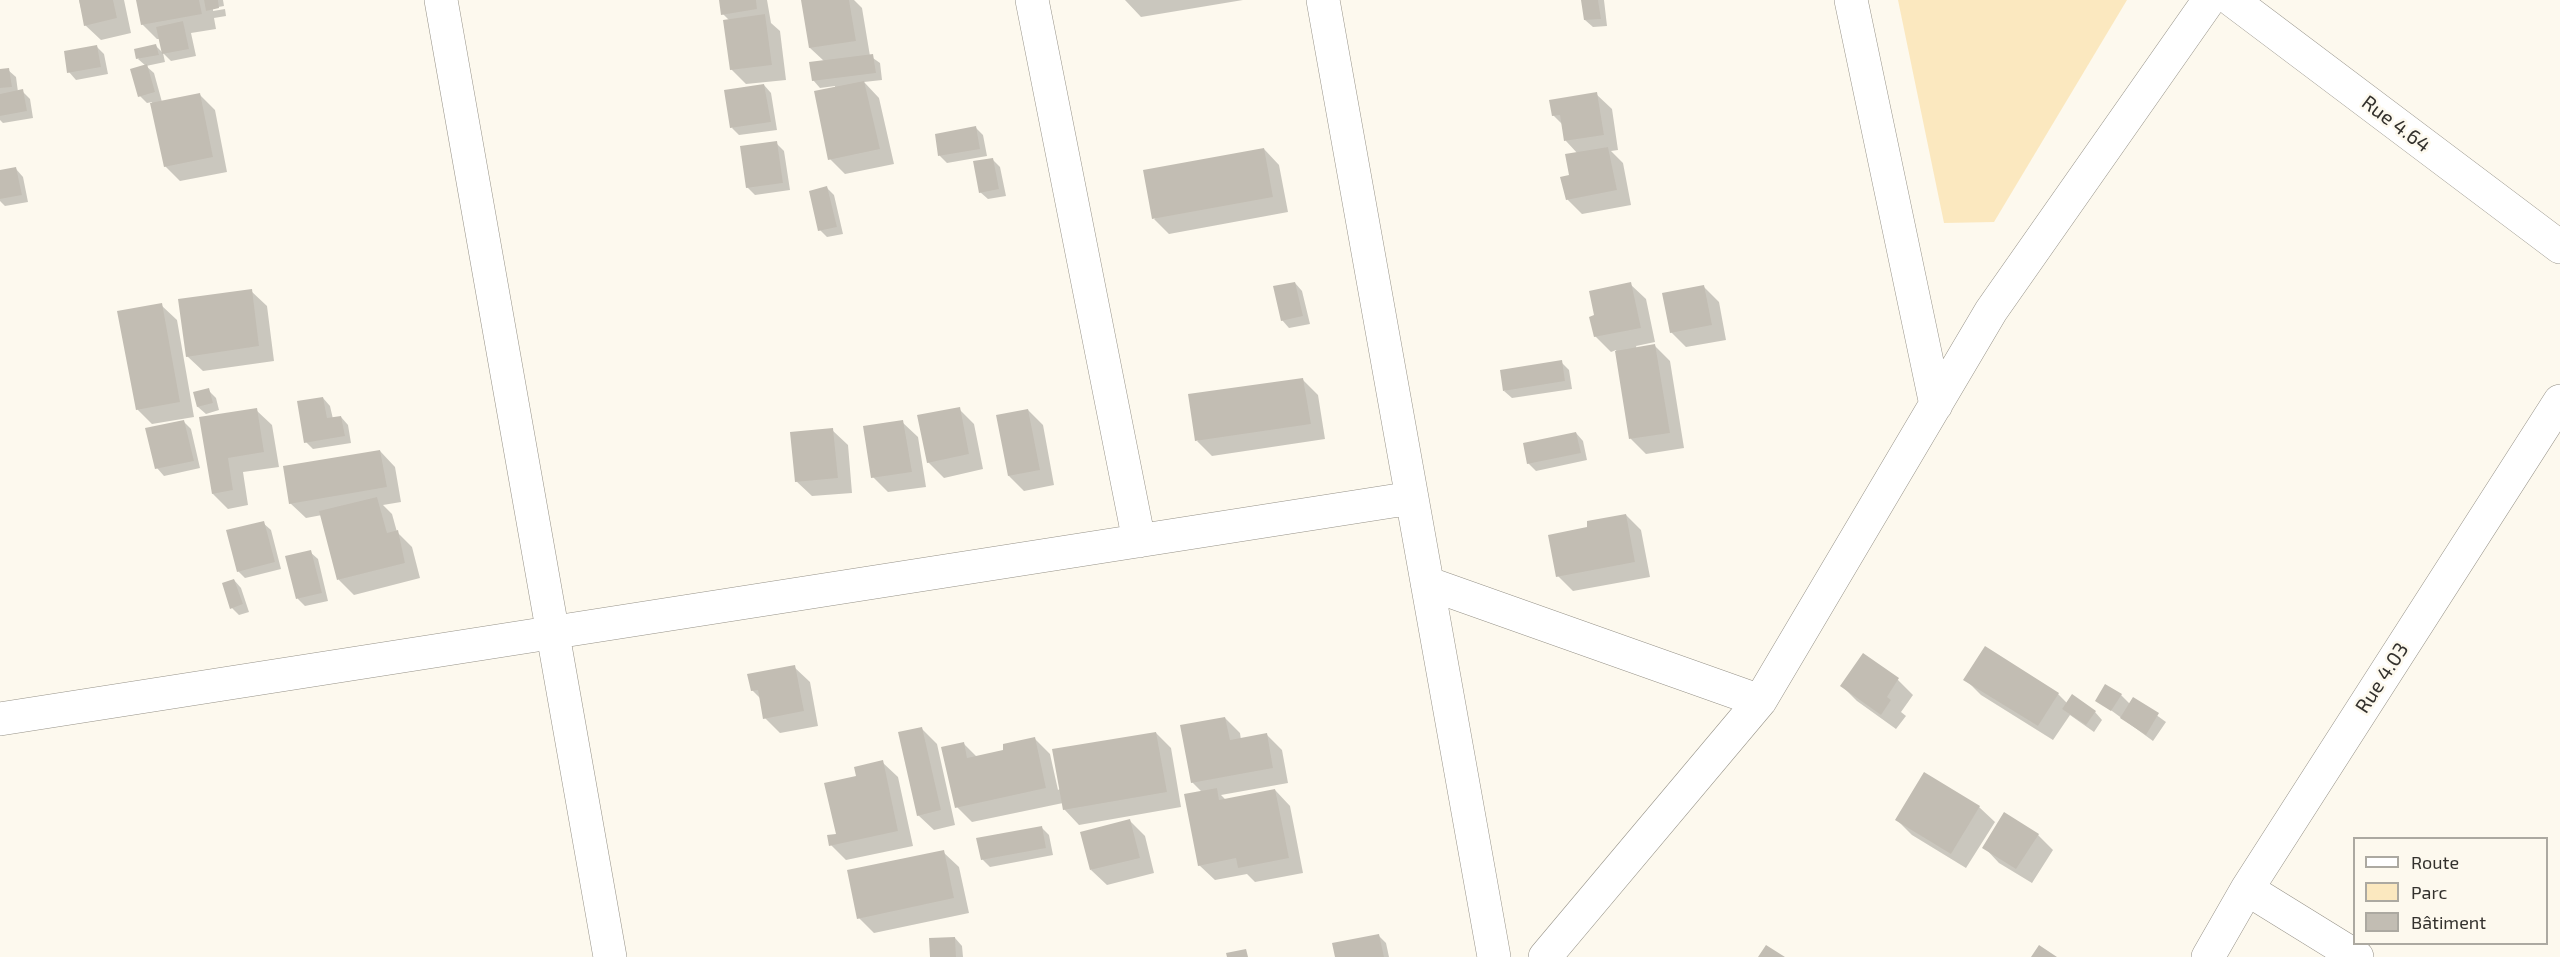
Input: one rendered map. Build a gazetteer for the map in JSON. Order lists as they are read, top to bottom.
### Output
{
  "streets": {
    "street": ["Rue 4.64", "Rue 4.03"]
  },
  "legend": ["Route", "Parc", "Bâtiment"]
}
